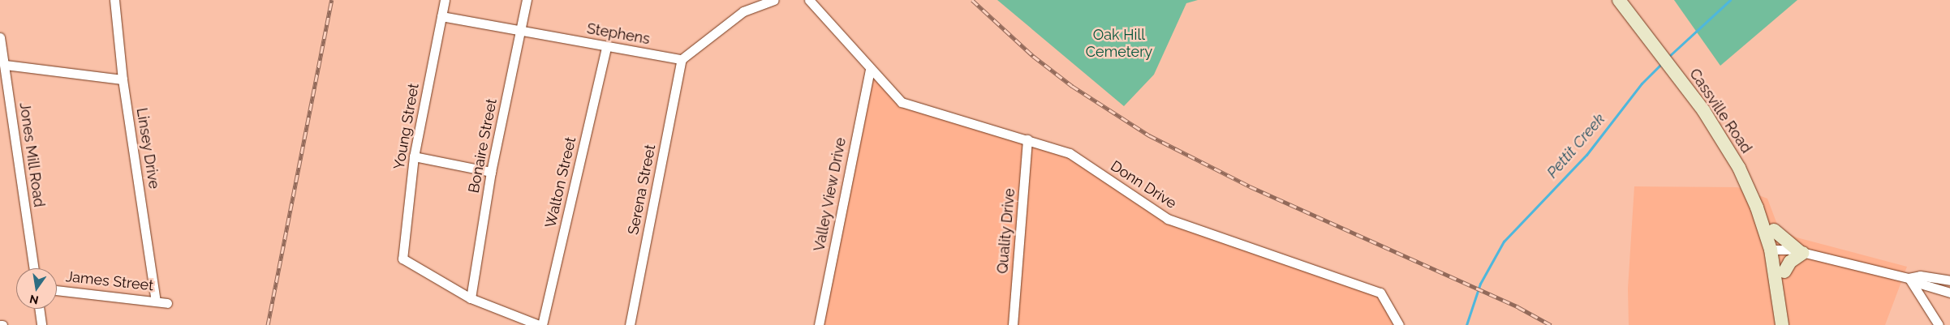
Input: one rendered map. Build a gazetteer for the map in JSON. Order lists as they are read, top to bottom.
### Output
{
  "streets": {
    "main road": ["Cassville Road"],
    "street": [
      "Stephens",
      "Young Street",
      "Bonaire Street",
      "Linsey Drive",
      "Jones Mill Road",
      "Walton Street",
      "Donn Drive",
      "Serena Street",
      "Valley View Drive",
      "Quality Drive",
      "James Street"
    ]
  },
  "crossings": [
    ["Stephens", "Young Street"],
    ["Stephens", "Bonaire Street"],
    ["Stephens", "Walton Street"],
    ["Stephens", "Serena Street"],
    ["Young Street", "Bonaire Street"],
    ["Linsey Drive", "James Street"],
    ["Donn Drive", "Valley View Drive"],
    ["Donn Drive", "Quality Drive"]
  ],
  "water": ["Pettit Creek"],
  "parks": ["Oak Hill Cemetery"],
  "north": "bottom"
}
